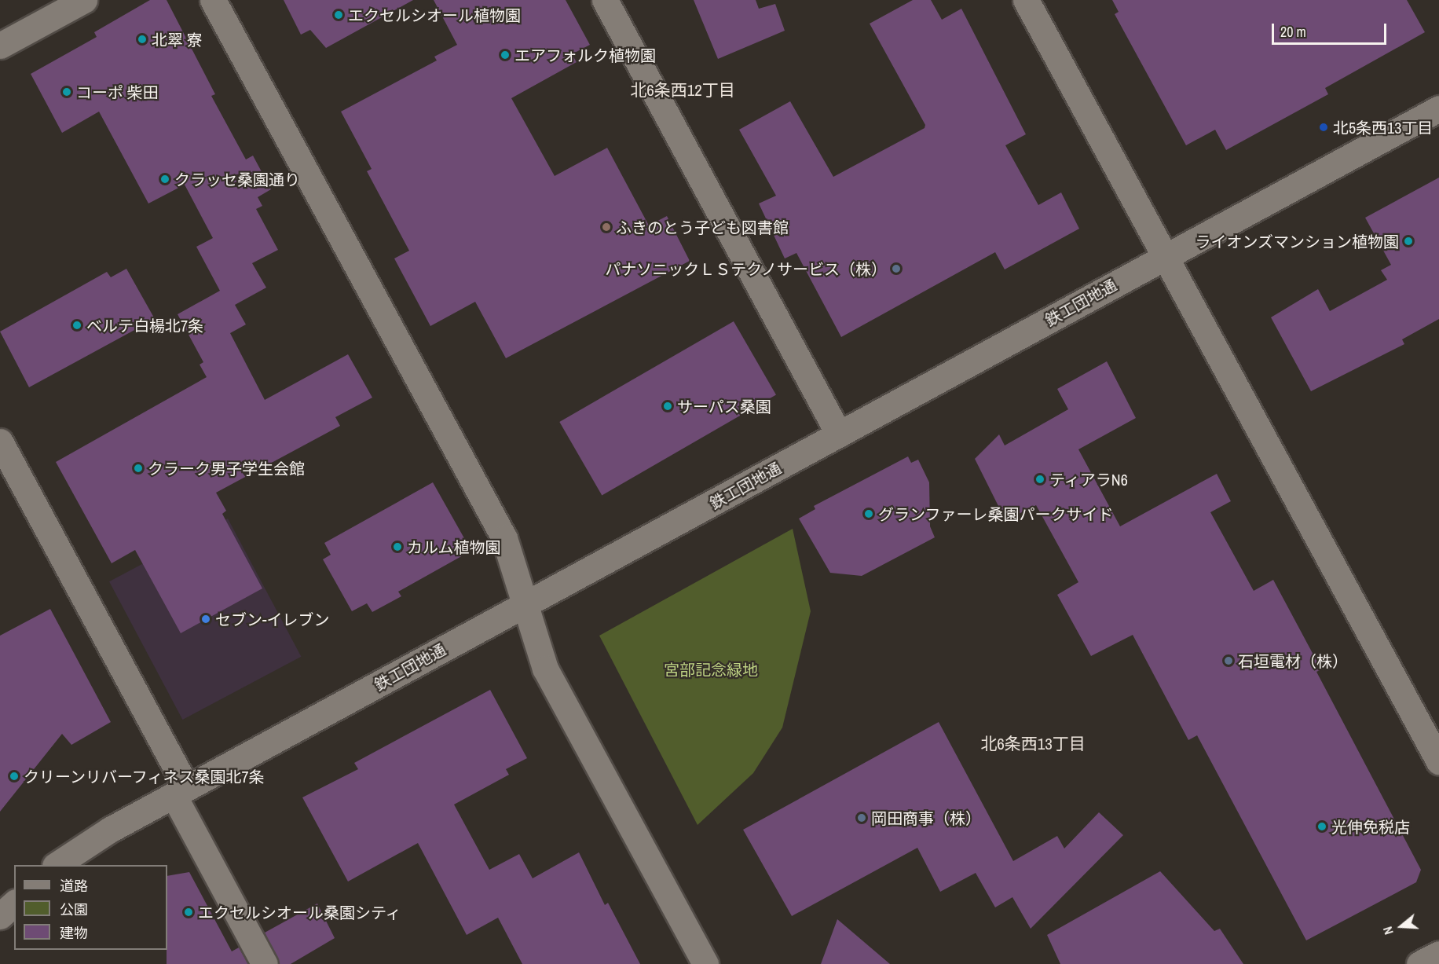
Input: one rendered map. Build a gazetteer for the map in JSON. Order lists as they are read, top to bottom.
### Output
{
  "streets": {
    "street": ["鉄工団地通"]
  },
  "districts": ["北6条西12丁目", "北6条西13丁目"],
  "parks": ["宮部記念緑地"],
  "places": [
    "エクセルシオール植物園",
    "北翠 寮",
    "エアフォルク植物園",
    "コーポ 柴田",
    "北5条西13丁目",
    "クラッセ桑園通り",
    "ふきのとう子ども図書館",
    "ライオンズマンション植物園",
    "パナソニックＬＳテクノサービス（株）",
    "ベルテ白楊北7条",
    "サーパス桑園",
    "クラーク男子学生会館",
    "ティアラN6",
    "グランファーレ桑園パークサイド",
    "カルム植物園",
    "セブン-イレブン",
    "石垣電材（株）",
    "クリーンリバーフィネス桑園北7条",
    "岡田商事（株）",
    "光伸免税店",
    "エクセルシオール桑園シティ"
  ],
  "legend": ["道路", "公園", "建物"],
  "scale_bar": "20 m",
  "north": "left"
}
